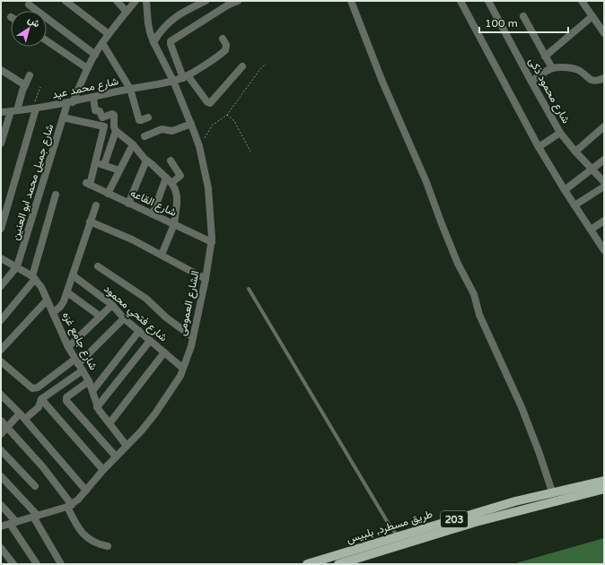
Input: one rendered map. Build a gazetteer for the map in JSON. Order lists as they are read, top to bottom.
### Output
{
  "streets": {
    "main road": ["203", "طريق مسطرد, بلبيس"],
    "street": [
      "شارع محمد عيد",
      "شارع محمود ذكى",
      "شارع جميل محمد ابو العنين",
      "شارع القاعه",
      "الشارع العمومى",
      "شارع فتحي محمود",
      "شارع جامع غزه"
    ]
  },
  "crossings": [
    ["شارع محمد عيد", "شارع جميل محمد ابو العنين"],
    ["شارع محمد عيد", "الشارع العمومى"],
    ["شارع جميل محمد ابو العنين", "شارع جامع غزه"],
    ["شارع القاعه", "الشارع العمومى"],
    ["الشارع العمومى", "شارع فتحي محمود"],
    ["الشارع العمومى", "شارع جامع غزه"]
  ],
  "scale_bar": "100 m",
  "north": "top right"
}
